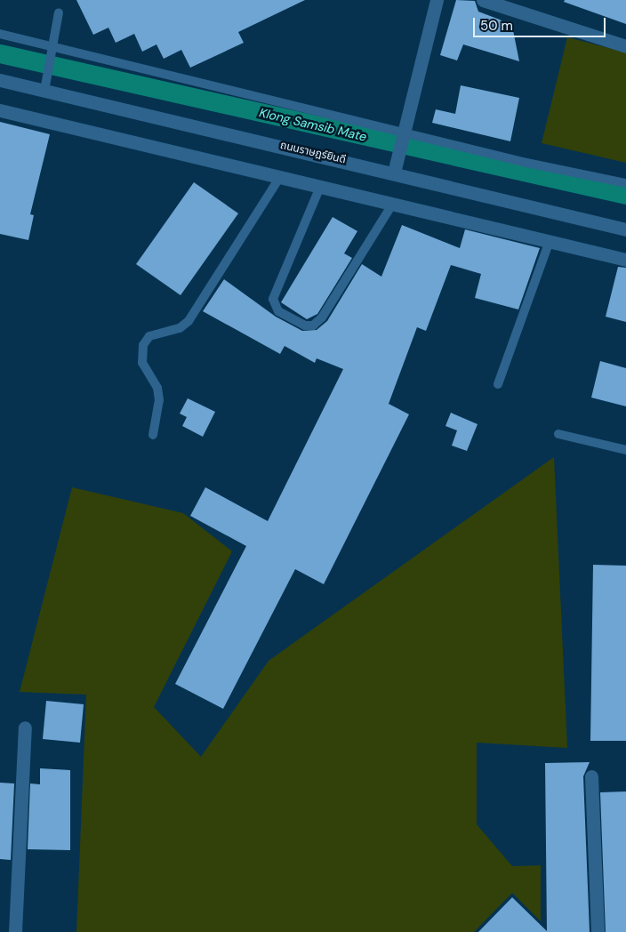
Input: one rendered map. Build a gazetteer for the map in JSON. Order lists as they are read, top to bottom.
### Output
{
  "streets": {
    "main road": ["ถนนราษฎร์ยินดี"]
  },
  "water": ["Klong Samsib Mate"],
  "scale_bar": "50 m"
}
